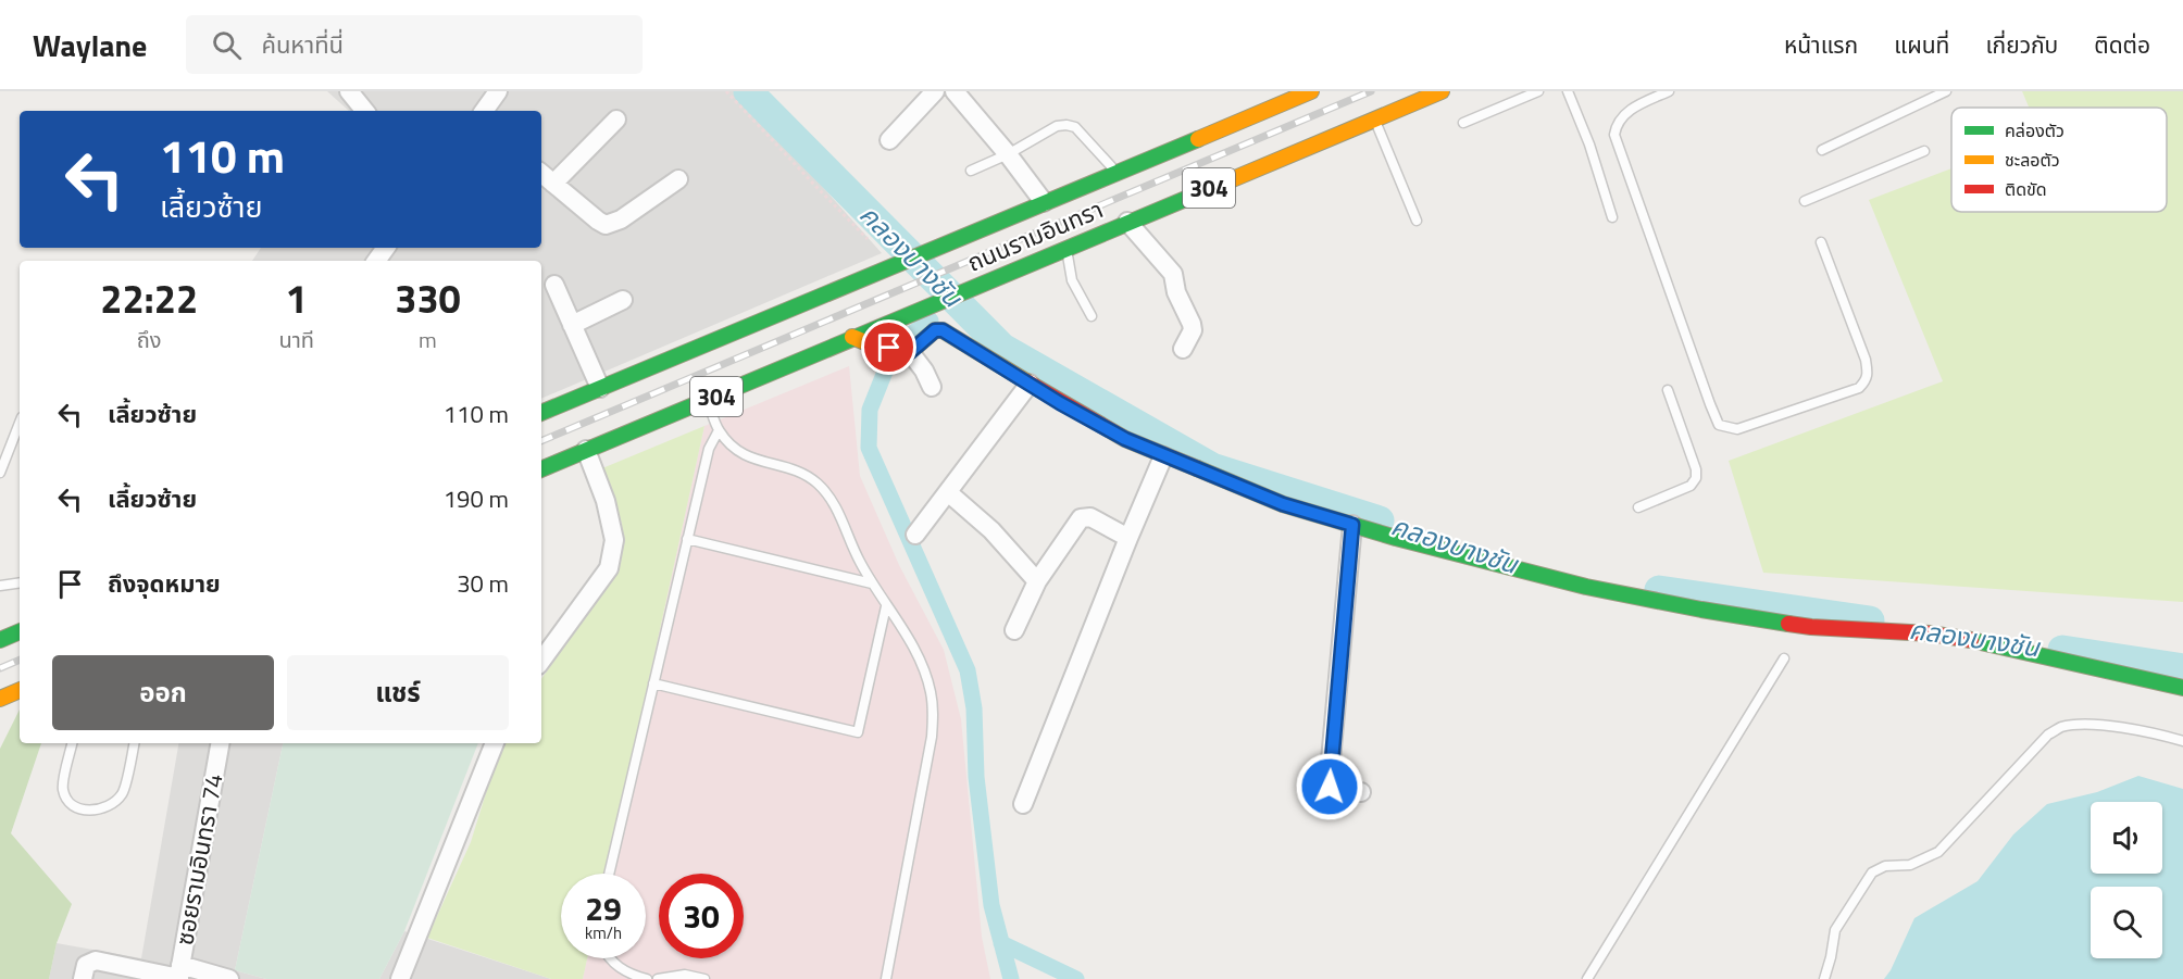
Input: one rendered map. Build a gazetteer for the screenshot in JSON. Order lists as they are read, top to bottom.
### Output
{
  "streets": {
    "main road": ["304", "ถนนรามอินทรา"],
    "street": ["ซอยรามอินทรา 74"]
  },
  "water": ["คลองบางชัน"],
  "legend": ["คล่องตัว", "ชะลอตัว", "ติดขัด"],
  "page": {
    "header": "Waylane",
    "search": "ค้นหาที่นี่",
    "nav": [
      "หน้าแรก",
      "แผนที่",
      "เกี่ยวกับ",
      "ติดต่อ"
    ],
    "turn": ["110 m", "เลี้ยวซ้าย"],
    "eta": [
      "22:22",
      "ถึง",
      "1",
      "นาที",
      "330",
      "m"
    ],
    "list": [
      {
        "name": "เลี้ยวซ้าย",
        "value": "110 m"
      },
      {
        "name": "เลี้ยวซ้าย",
        "value": "190 m"
      },
      {
        "name": "ถึงจุดหมาย",
        "value": "30 m"
      }
    ],
    "buttons": ["ออก", "แชร์"],
    "speed": "29 km/h",
    "limit": "30"
  }
}
